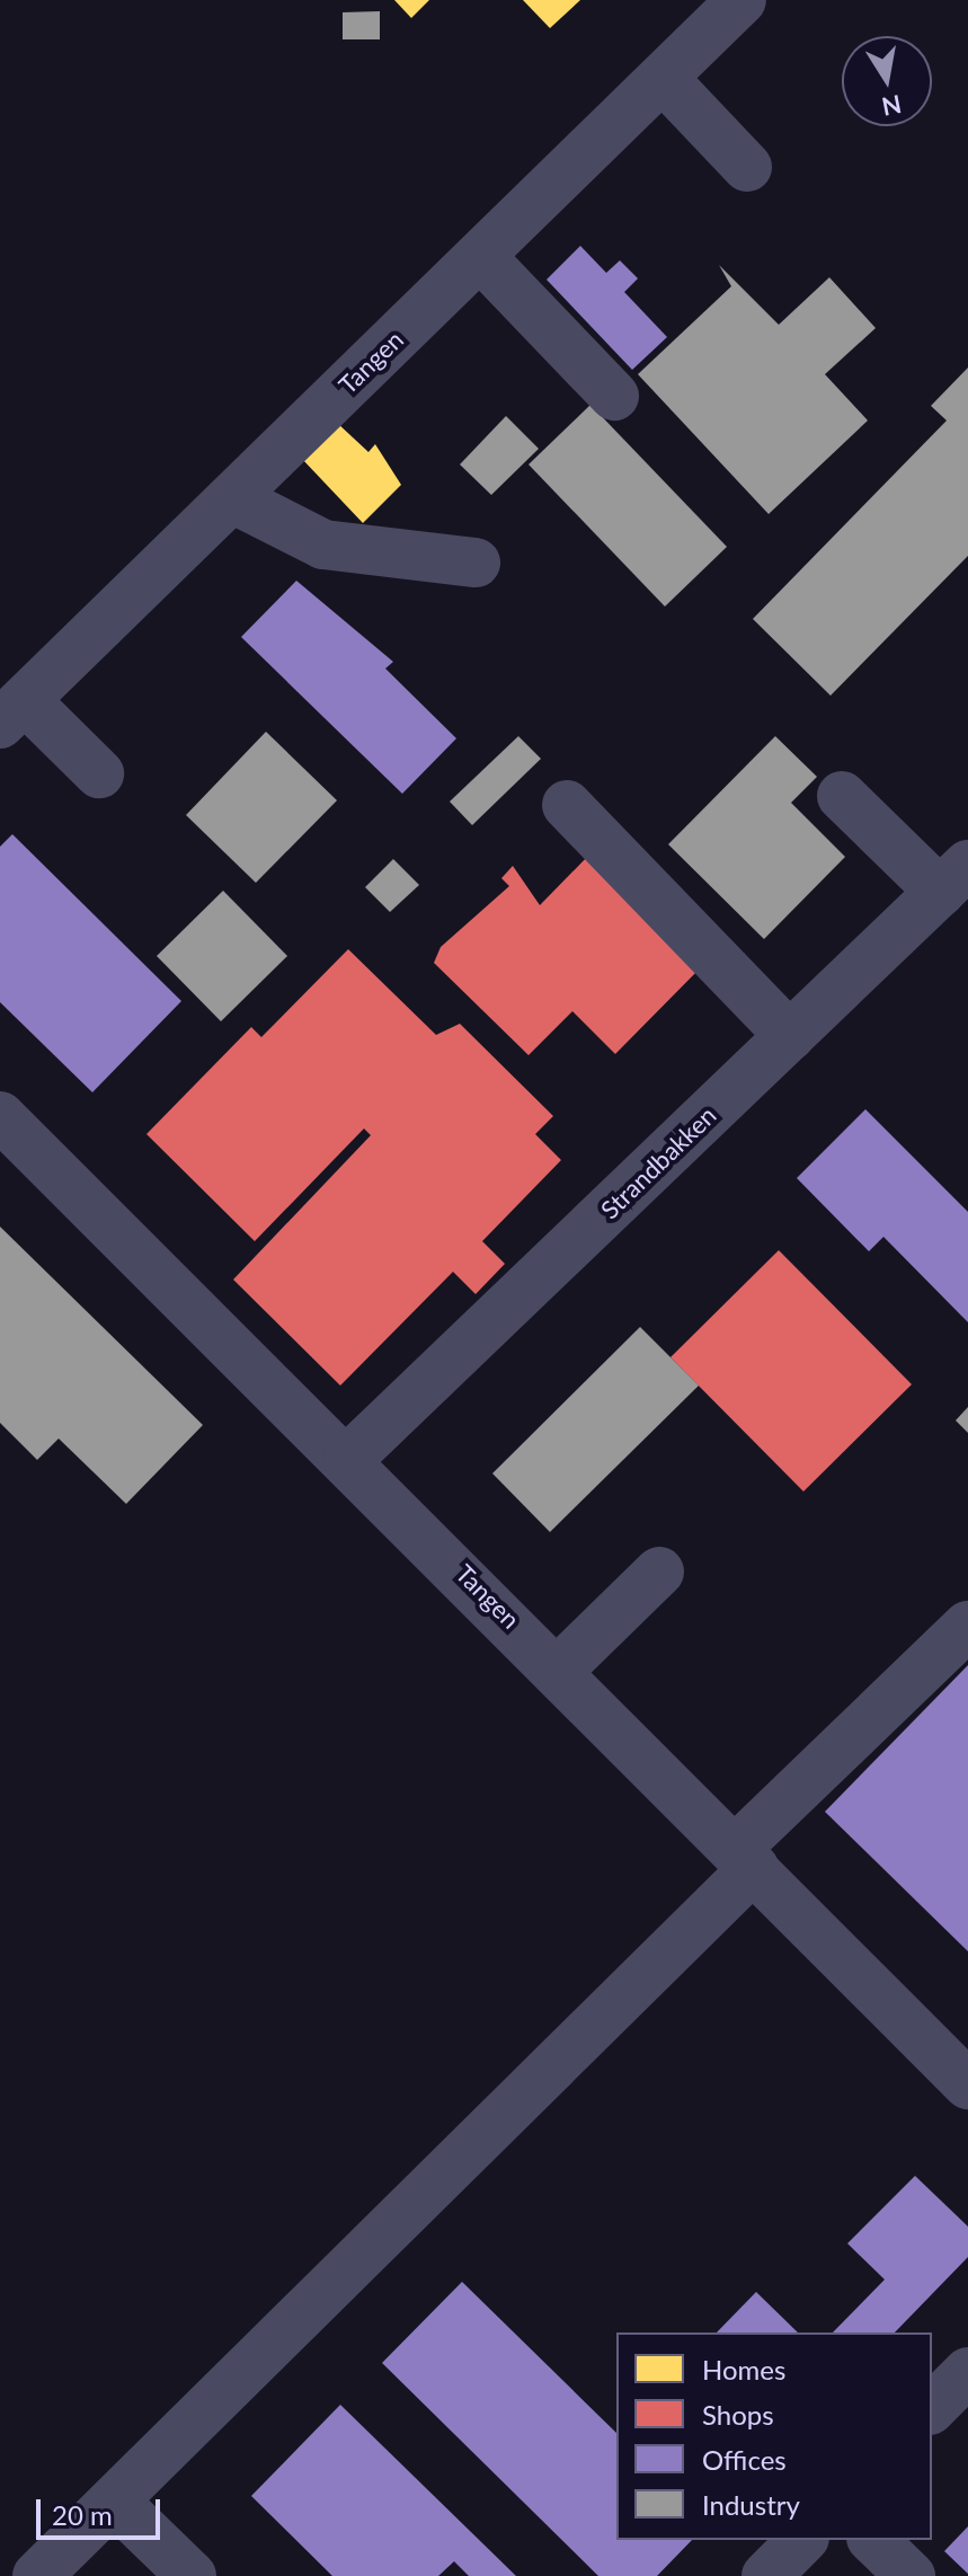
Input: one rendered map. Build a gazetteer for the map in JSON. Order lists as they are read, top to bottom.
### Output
{
  "streets": {
    "street": ["Tangen", "Strandbakken"]
  },
  "crossings": [
    ["Tangen", "Strandbakken"]
  ],
  "legend": [
    "Homes",
    "Shops",
    "Offices",
    "Industry"
  ],
  "scale_bar": "20 m",
  "north": "bottom"
}
